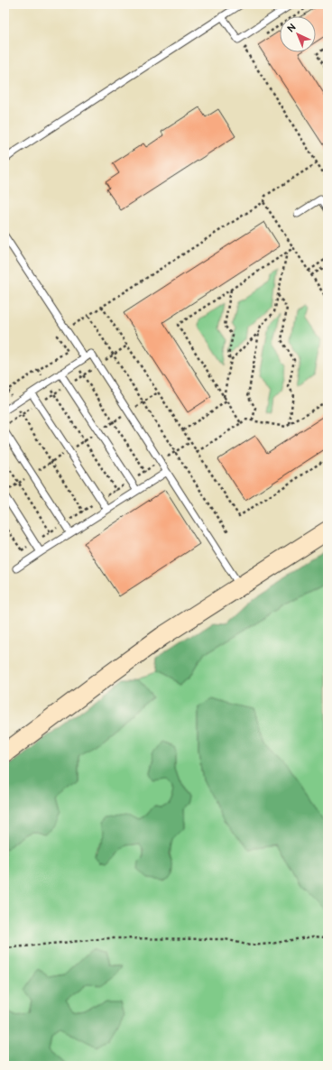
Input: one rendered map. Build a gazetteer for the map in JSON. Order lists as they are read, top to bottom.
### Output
{
  "north": "top left"
}
